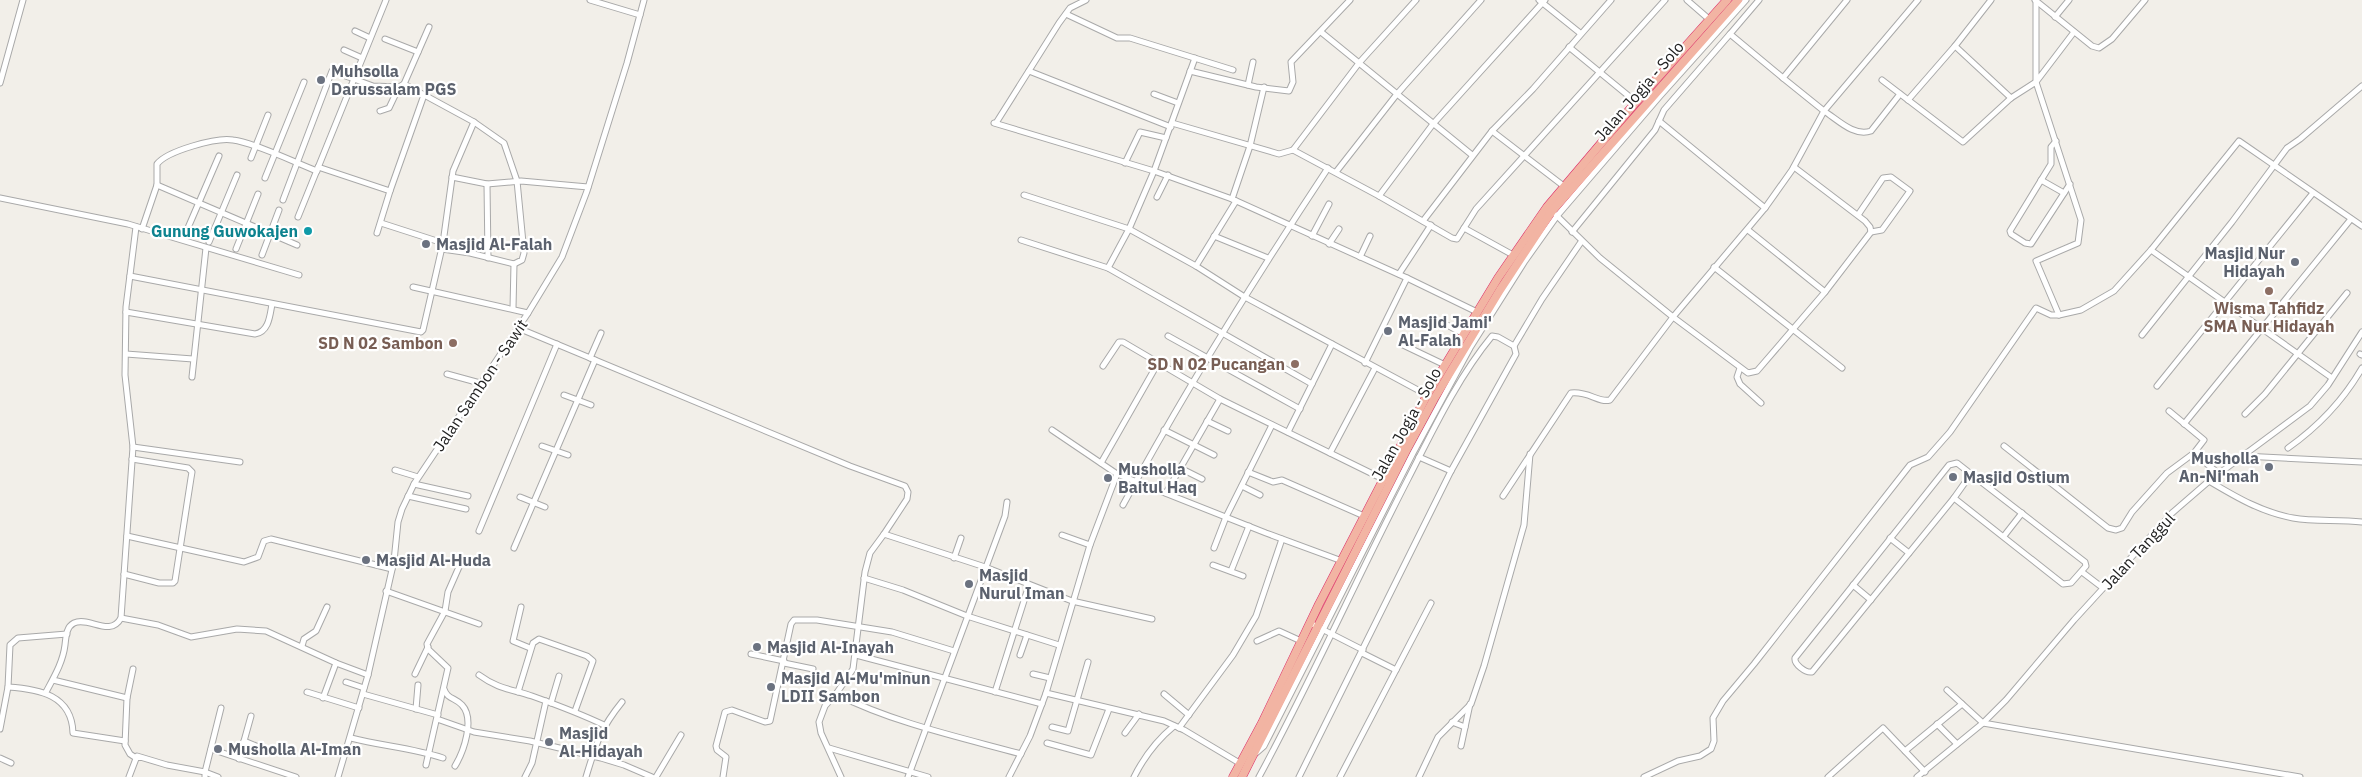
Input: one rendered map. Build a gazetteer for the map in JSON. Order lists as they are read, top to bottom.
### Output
{
  "streets": {
    "highway": ["Jalan Jogja - Solo"],
    "street": ["Jalan Sambon - Sawit", "Jalan Tanggul"]
  },
  "places": [
    "Muhsolla Darussalam PGS",
    "Gunung Guwokajen",
    "Masjid Al-Falah",
    "Masjid Nur Hidayah",
    "Wisma Tahfidz SMA Nur Hidayah",
    "Masjid Jami' Al-Falah",
    "SD N 02 Sambon",
    "SD N 02 Pucangan",
    "Musholla An-Ni'mah",
    "Masjid Ostium",
    "Musholla Baitul Haq",
    "Masjid Al-Huda",
    "Masjid Nurul Iman",
    "Masjid Al-Inayah",
    "Masjid Al-Mu'minun LDII Sambon",
    "Masjid Al-Hidayah",
    "Musholla Al-Iman"
  ]
}
